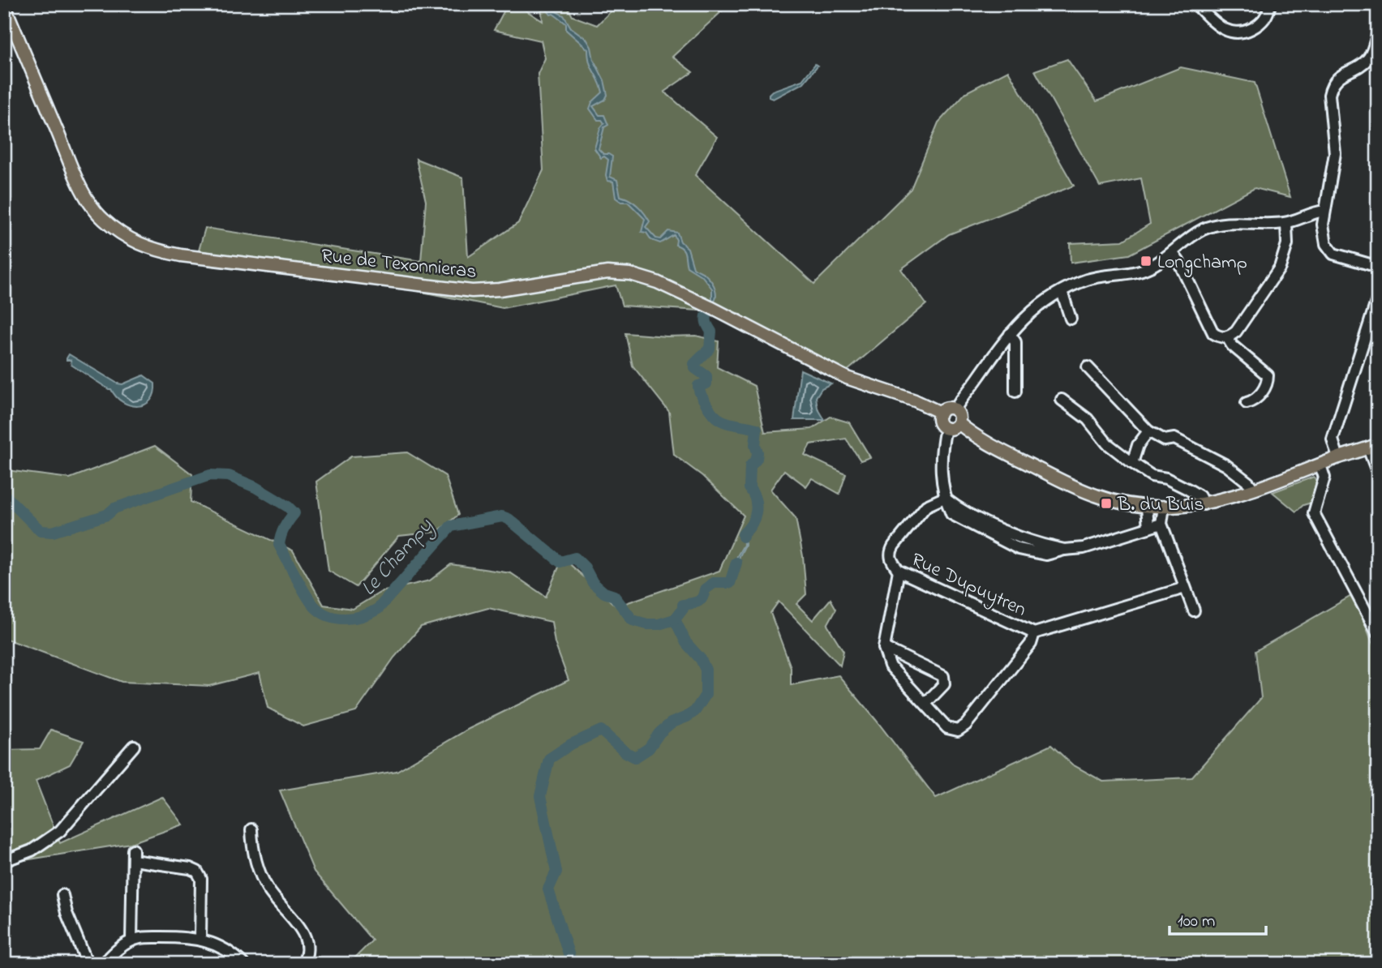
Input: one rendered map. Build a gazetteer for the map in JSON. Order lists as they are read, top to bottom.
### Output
{
  "streets": {
    "main road": ["Rue de Texonnieras"],
    "street": ["Rue Dupuytren"]
  },
  "water": ["Le Champy"],
  "places": {
    "transit": ["Longchamp", "B. du Buis"]
  },
  "scale_bar": "100 m"
}
